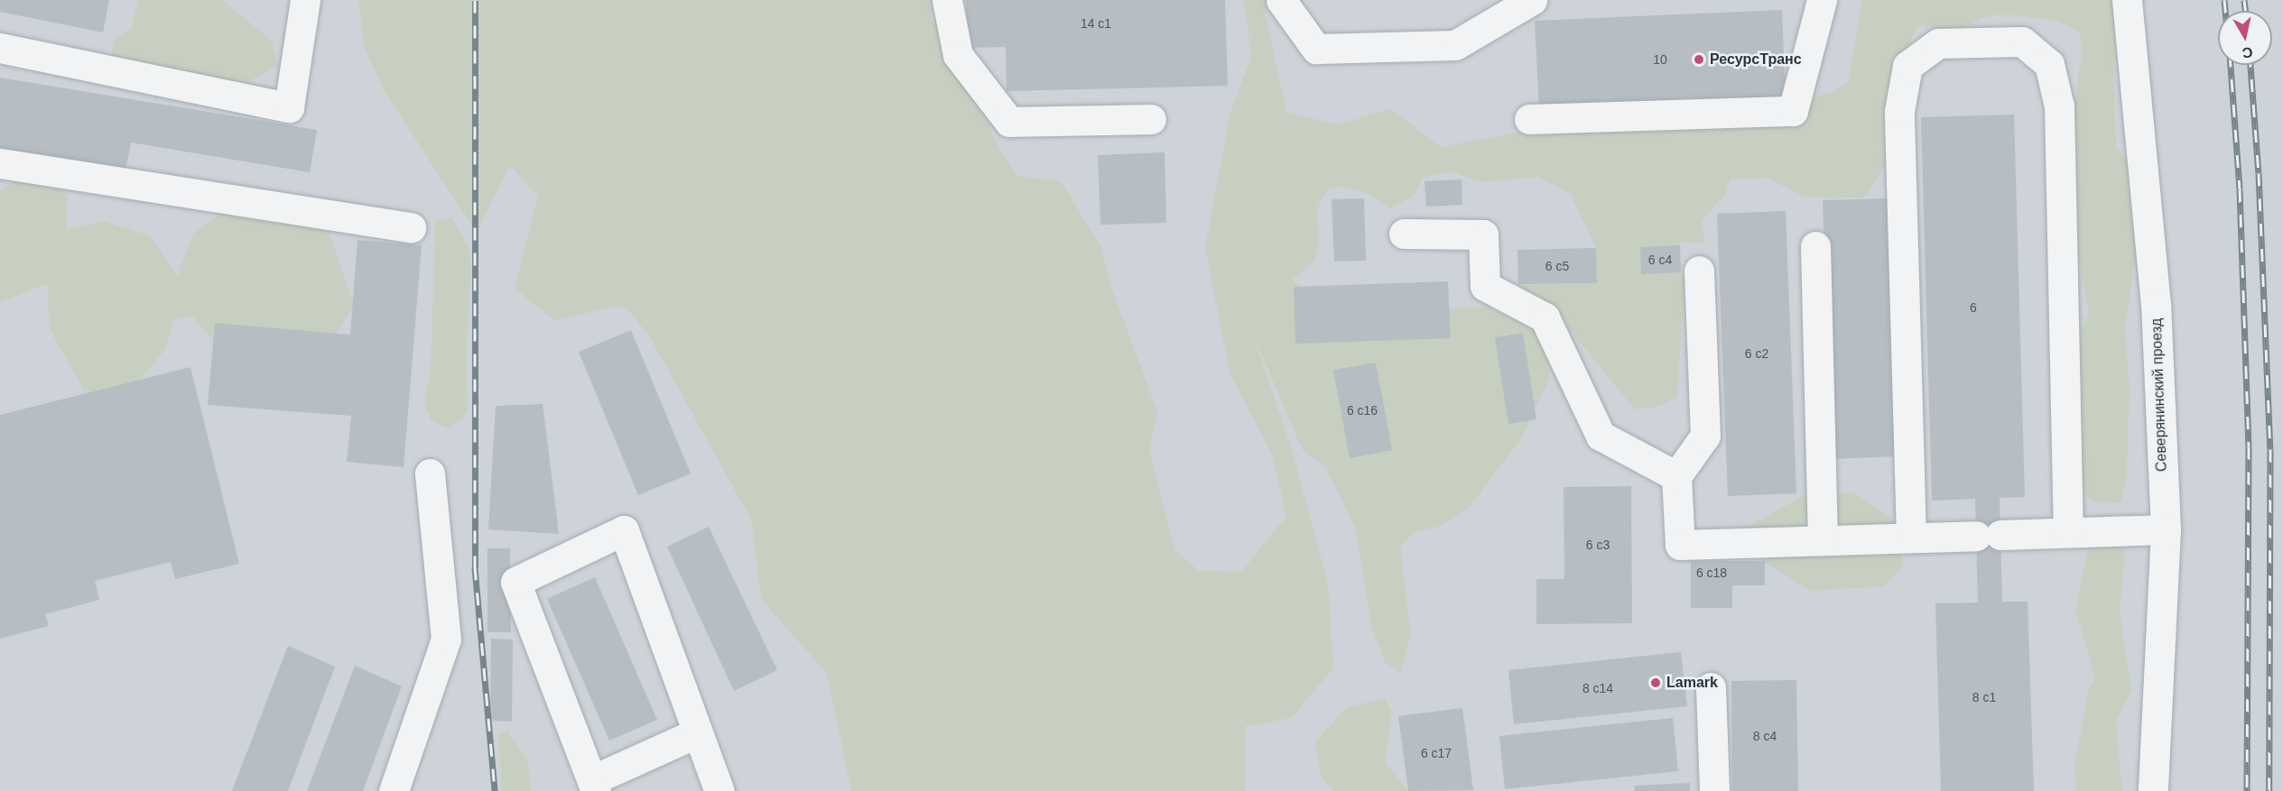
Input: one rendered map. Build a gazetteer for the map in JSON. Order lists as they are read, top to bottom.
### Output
{
  "streets": {
    "street": ["Северянинский проезд"]
  },
  "places": ["РесурсТранс", "Lamark"],
  "house_numbers": [
    "14 с1",
    "10",
    "6 с4",
    "6 с5",
    "6",
    "6 с2",
    "6 с16",
    "6 с3",
    "6 с18",
    "8 с14",
    "8 с1",
    "8 с4",
    "6 с17"
  ],
  "north": "bottom"
}
